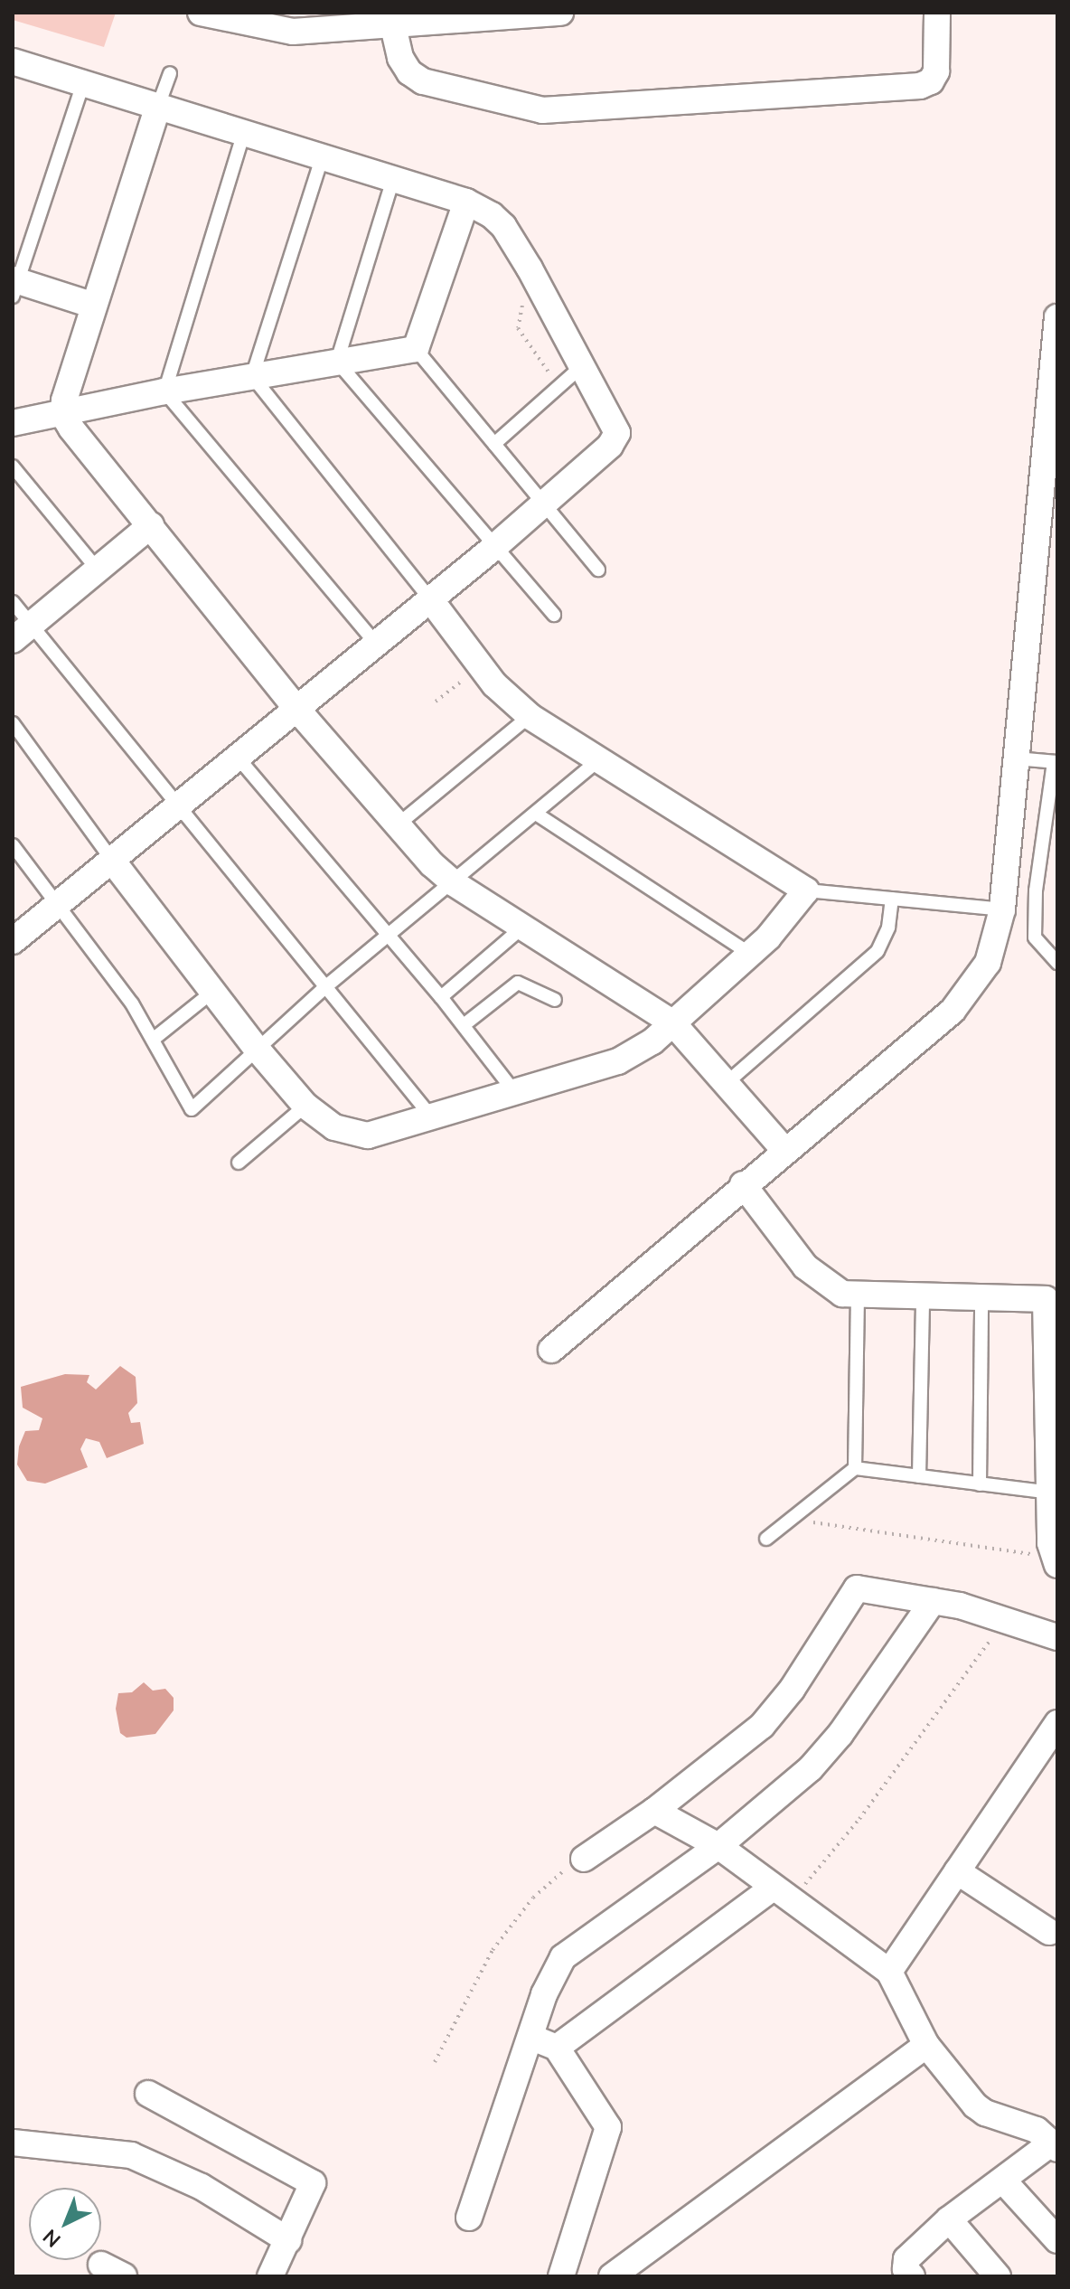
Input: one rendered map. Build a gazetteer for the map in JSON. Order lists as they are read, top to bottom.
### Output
{
  "north": "bottom left"
}
